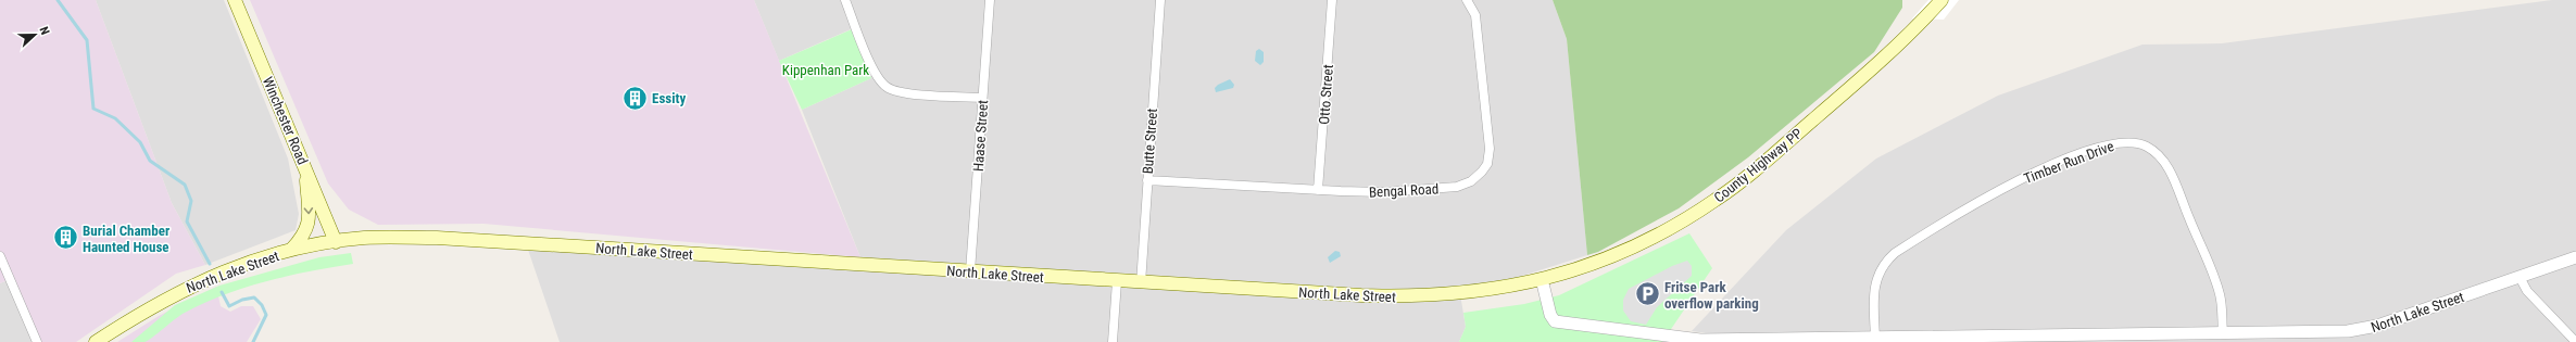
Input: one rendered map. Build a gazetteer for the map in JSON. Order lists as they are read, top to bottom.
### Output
{
  "streets": {
    "main road": ["Winchester Road", "County Highway PP", "North Lake Street"],
    "street": [
      "Otto Street",
      "Haase Street",
      "Butte Street",
      "Timber Run Drive",
      "Bengal Road"
    ]
  },
  "crossings": [
    ["Otto Street", "Bengal Road"],
    ["Winchester Road", "North Lake Street"],
    ["Haase Street", "North Lake Street"],
    ["Butte Street", "Bengal Road"],
    ["Butte Street", "North Lake Street"],
    ["Timber Run Drive", "North Lake Street"],
    ["County Highway PP", "North Lake Street"]
  ],
  "parks": ["Kippenhan Park"],
  "places": {
    "building": ["Essity", "Burial Chamber Haunted House"],
    "parking": ["Fritse Park overflow parking"]
  },
  "north": "right"
}
